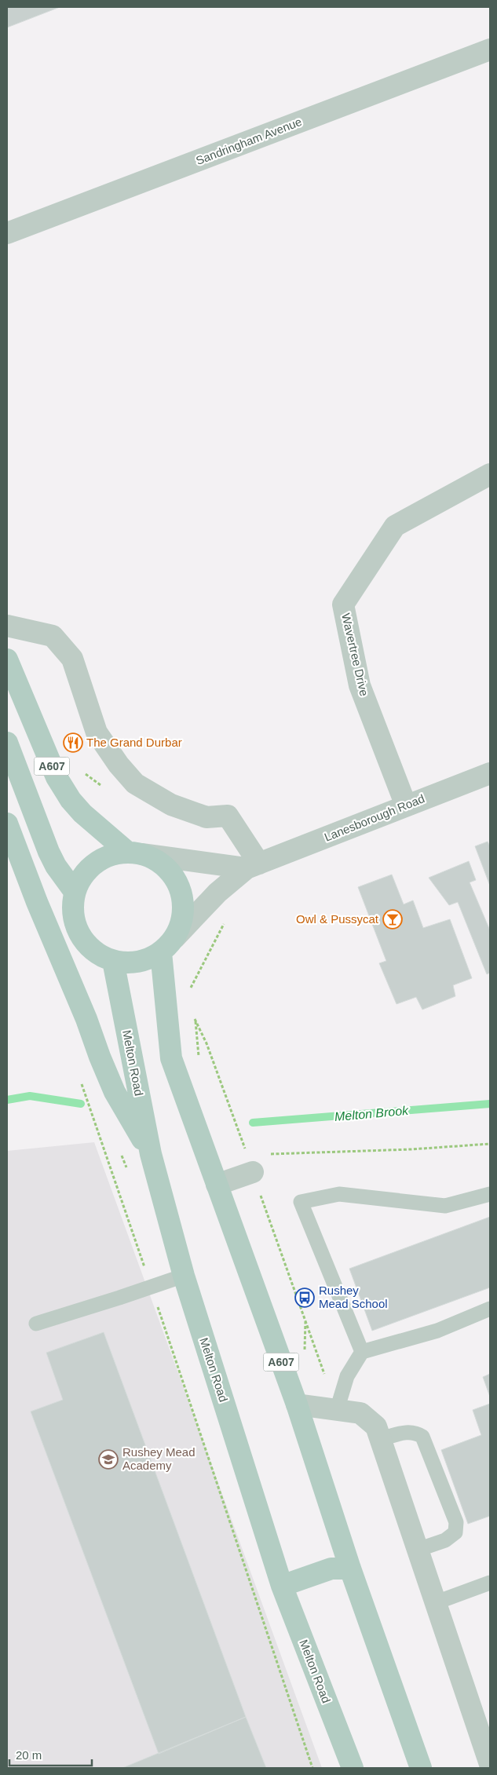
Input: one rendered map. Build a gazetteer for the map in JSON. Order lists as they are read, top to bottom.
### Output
{
  "streets": {
    "main road": ["A607", "Melton Road"],
    "street": ["Sandringham Avenue", "Wavertree Drive", "Lanesborough Road"]
  },
  "crossings": [
    ["Wavertree Drive", "Lanesborough Road"],
    ["A607", "Lanesborough Road"],
    ["A607", "Melton Road"],
    ["Lanesborough Road", "Melton Road"]
  ],
  "water": ["Melton Brook"],
  "places": {
    "restaurant": ["The Grand Durbar"],
    "bar": ["Owl & Pussycat"],
    "bus stop": ["Rushey Mead School"],
    "school or university": ["Rushey Mead Academy"]
  },
  "scale_bar": "20 m"
}
